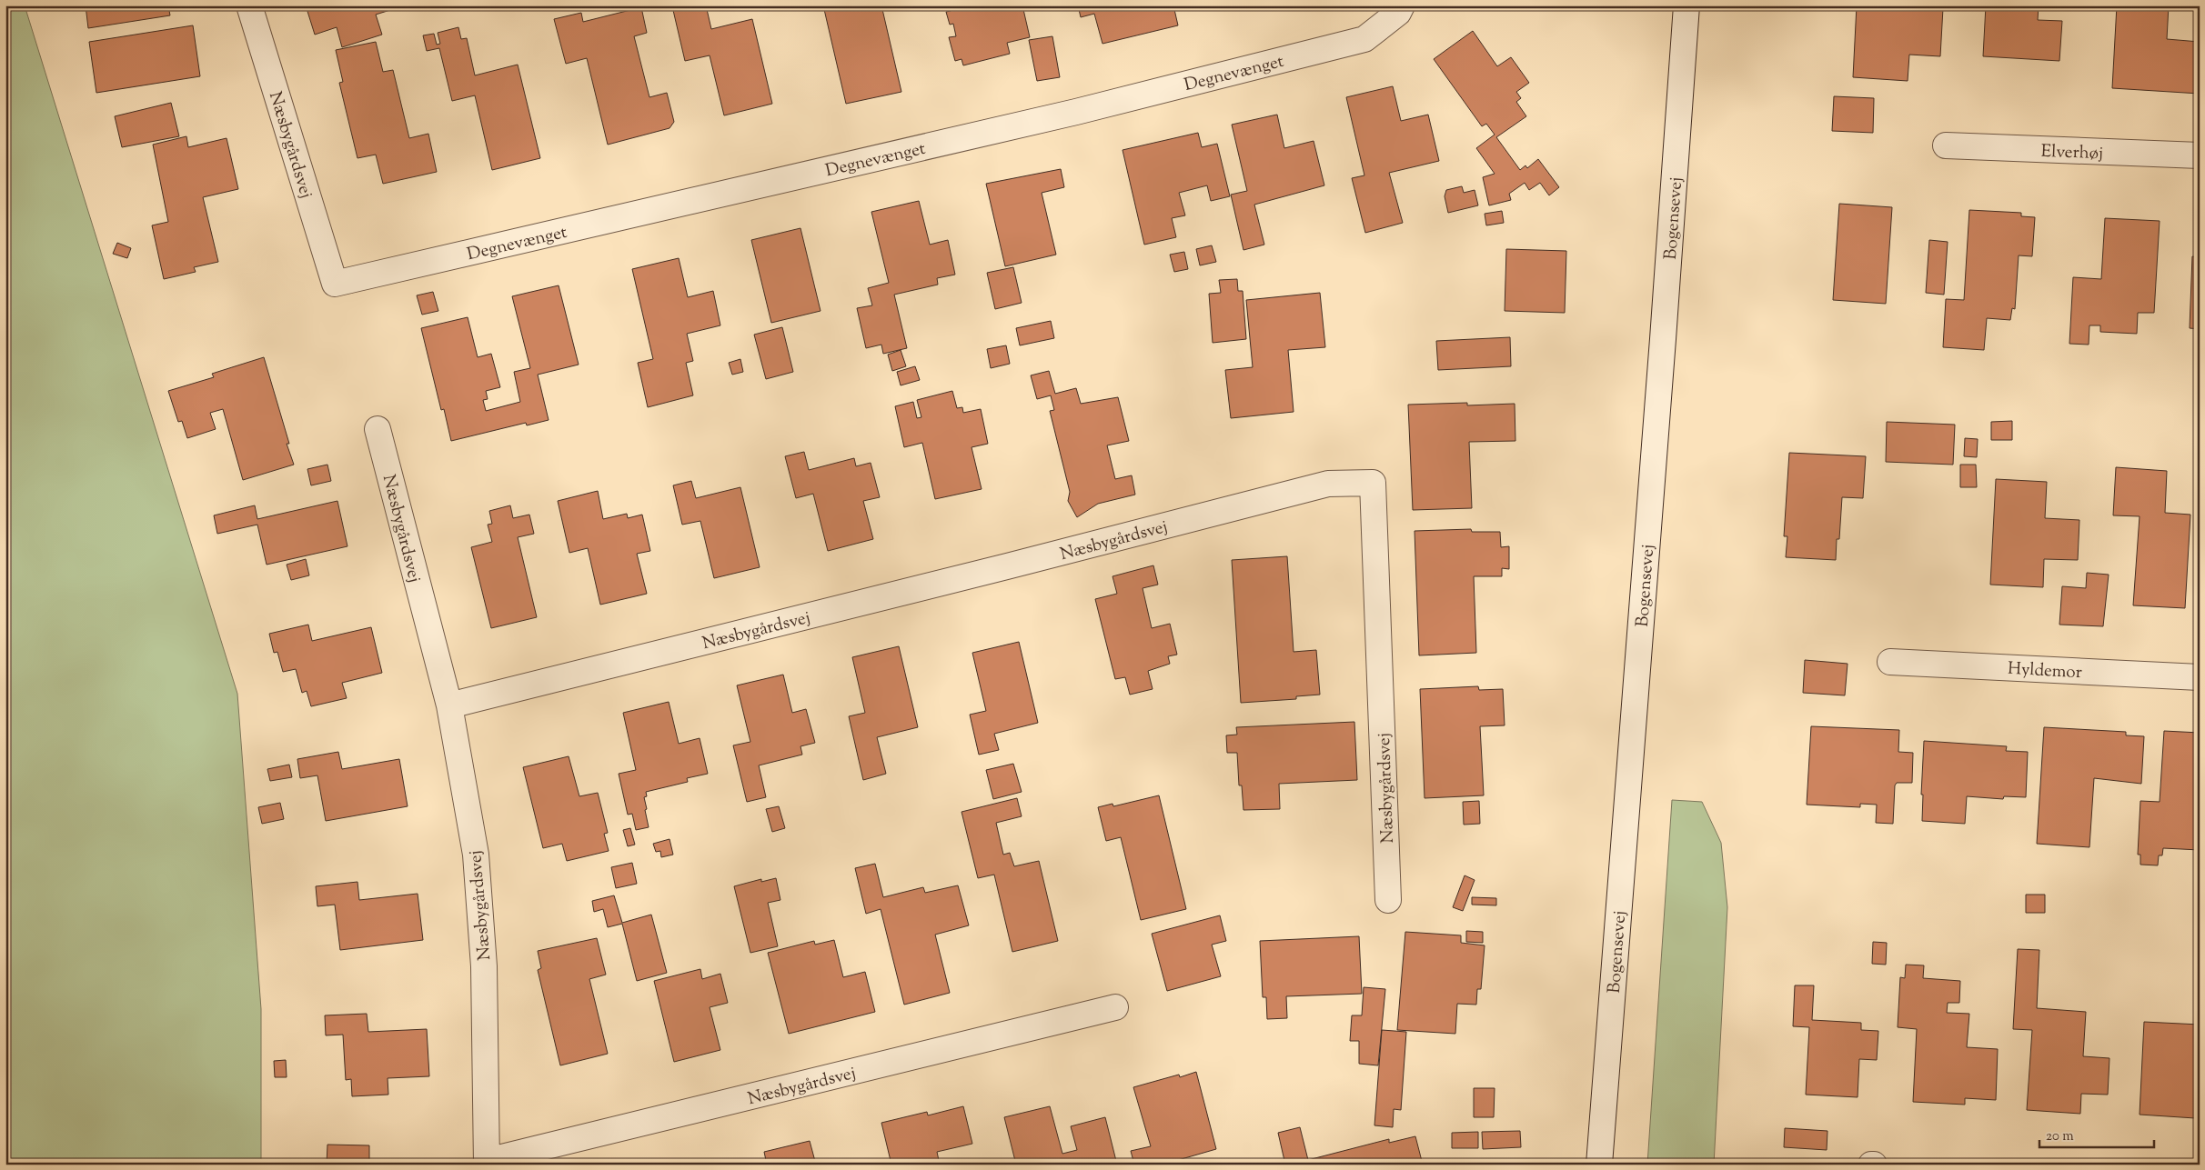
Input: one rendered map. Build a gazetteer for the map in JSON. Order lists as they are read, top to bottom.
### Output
{
  "streets": {
    "street": [
      "Degnevænget",
      "Næsbygårdsvej",
      "Elverhøj",
      "Bogensevej",
      "Hyldemor"
    ]
  },
  "crossings": [
    ["Degnevænget", "Næsbygårdsvej"]
  ],
  "scale_bar": "20 m"
}
